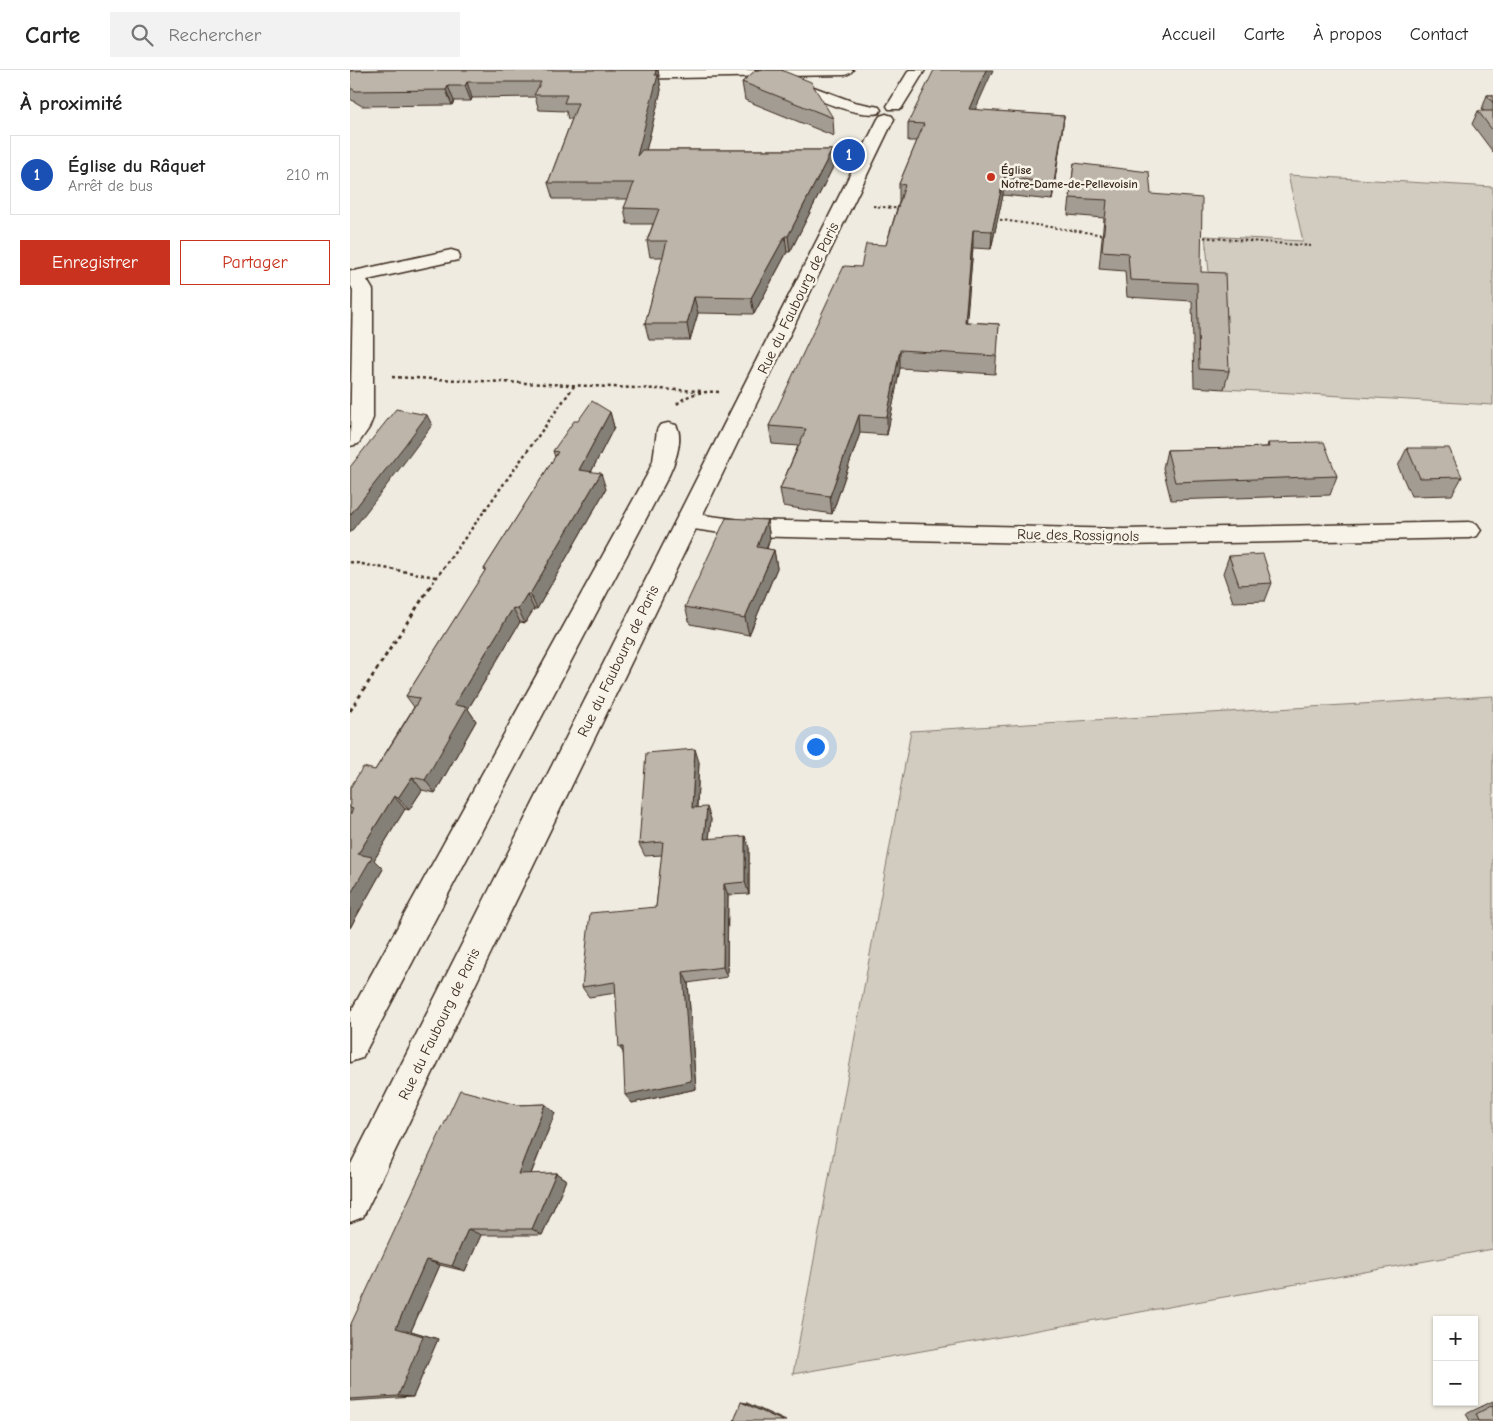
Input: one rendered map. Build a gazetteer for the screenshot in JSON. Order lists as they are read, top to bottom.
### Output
{
  "streets": {
    "street": ["Rue du Faubourg de Paris", "Rue des Rossignols"]
  },
  "crossings": [
    ["Rue du Faubourg de Paris", "Rue des Rossignols"]
  ],
  "places": ["Église Notre-Dame-de-Pellevoisin"],
  "page": {
    "header": "Carte",
    "search": "Rechercher",
    "nav": [
      "Accueil",
      "Carte",
      "À propos",
      "Contact"
    ],
    "heading": "À proximité",
    "list": [
      {
        "mark": "1",
        "name": "Église du Râquet",
        "note": "Arrêt de bus",
        "value": "210 m"
      }
    ],
    "pins": "1",
    "buttons": ["Enregistrer", "Partager"],
    "map_buttons": ["+", "−"]
  }
}
